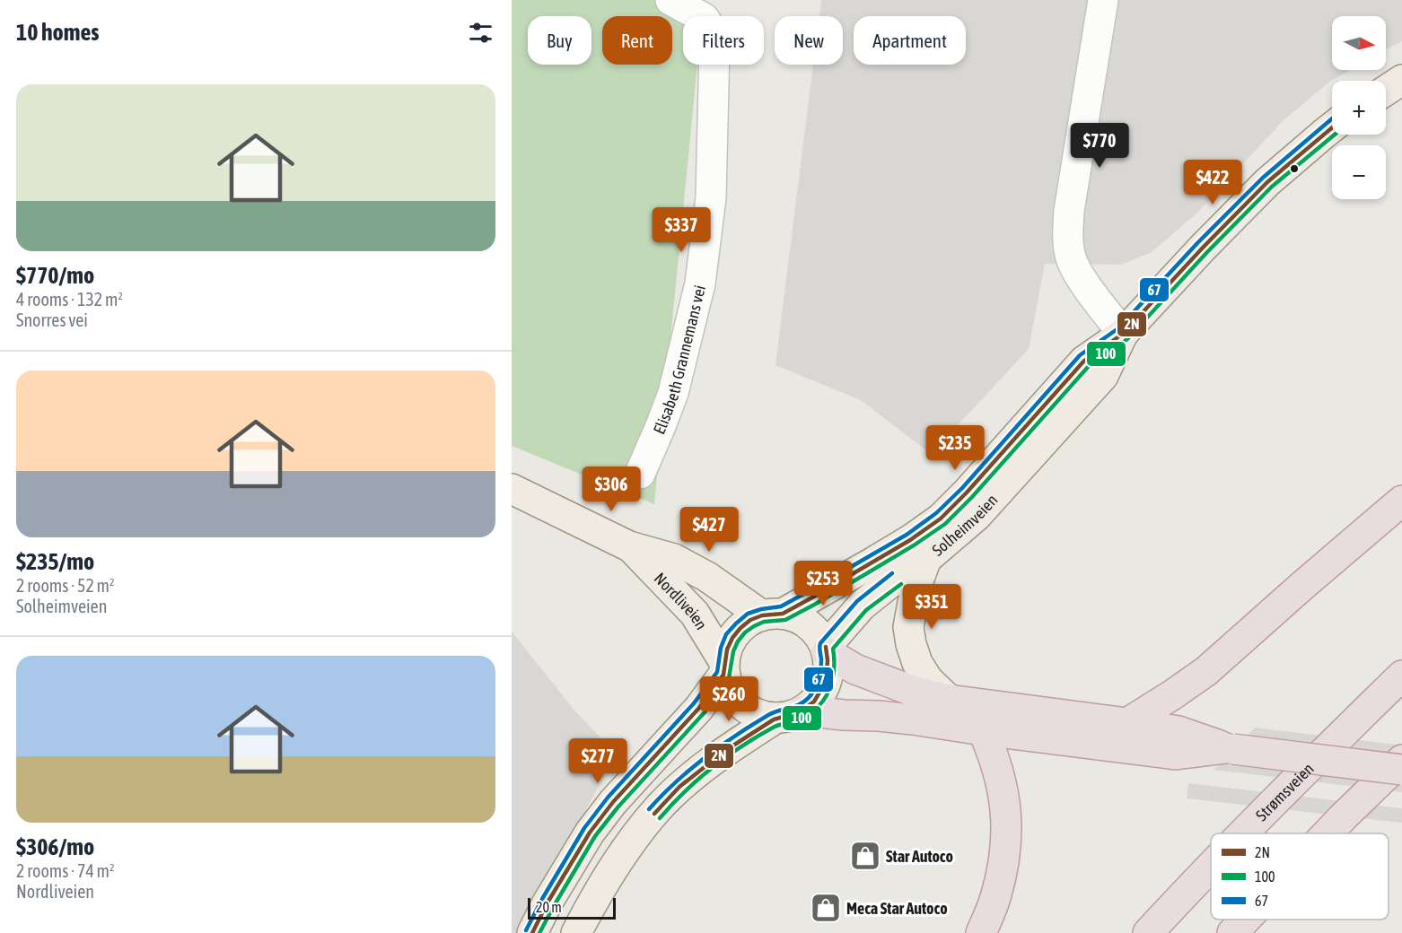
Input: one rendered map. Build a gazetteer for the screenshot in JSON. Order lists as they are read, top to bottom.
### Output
{
  "streets": {
    "highway": ["Strømsveien"],
    "main road": ["Solheimveien", "Nordliveien"],
    "street": ["Elisabeth Grannemans vei"]
  },
  "crossings": [
    ["Solheimveien", "Nordliveien"]
  ],
  "places": {
    "shop": ["Star Autoco", "Meca Star Autoco"]
  },
  "lines": ["transit line 67", "transit line 2N", "transit line 100"],
  "legend": ["2N", "100", "67"],
  "scale_bar": "20 m",
  "north": "right",
  "page": {
    "heading": "10 homes",
    "map_buttons": ["+", "−"],
    "chip": [
      "Buy",
      "Rent",
      "Filters",
      "New",
      "Apartment"
    ],
    "list": [
      {
        "name": "$770/mo",
        "note": "4 rooms · 132 m² · Snorres vei"
      },
      {
        "name": "$235/mo",
        "note": "2 rooms · 52 m² · Solheimveien"
      },
      {
        "name": "$306/mo",
        "note": "2 rooms · 74 m² · Nordliveien"
      }
    ],
    "price": [
      "$770",
      "$422",
      "$337",
      "$235",
      "$306",
      "$427",
      "$253",
      "$351",
      "$260",
      "$277"
    ],
    "scale": "20 m"
  }
}
